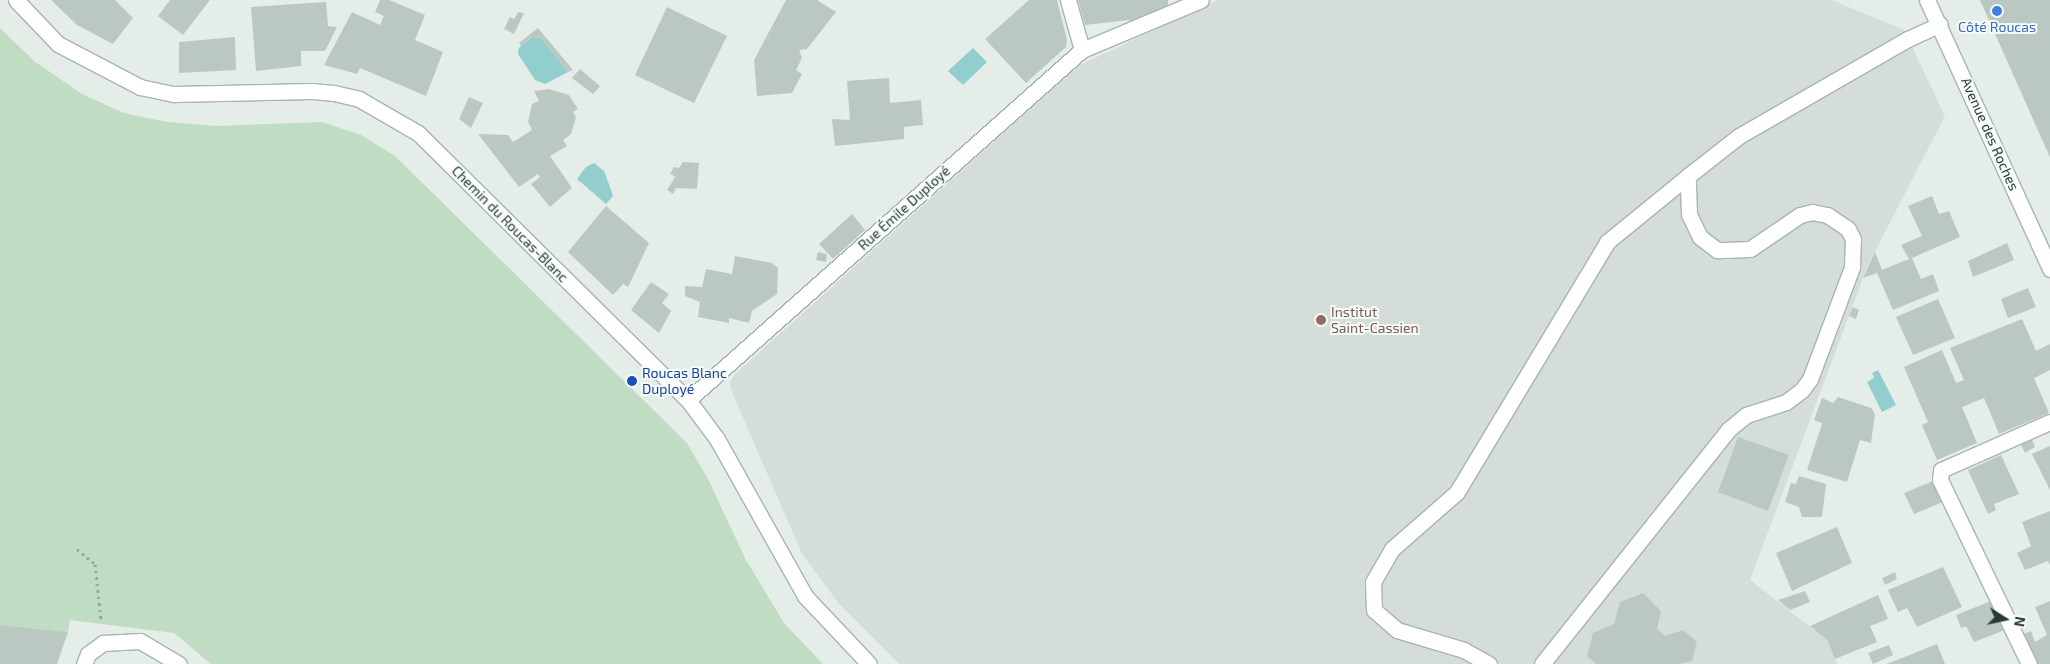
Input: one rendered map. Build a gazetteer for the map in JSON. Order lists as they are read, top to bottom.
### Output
{
  "streets": {
    "street": ["Avenue des Roches", "Rue Émile Duployé", "Chemin du Roucas-Blanc"]
  },
  "crossings": [
    ["Rue Émile Duployé", "Chemin du Roucas-Blanc"]
  ],
  "places": ["Côté Roucas", "Institut Saint-Cassien", "Roucas Blanc Duployé"],
  "north": "right"
}
